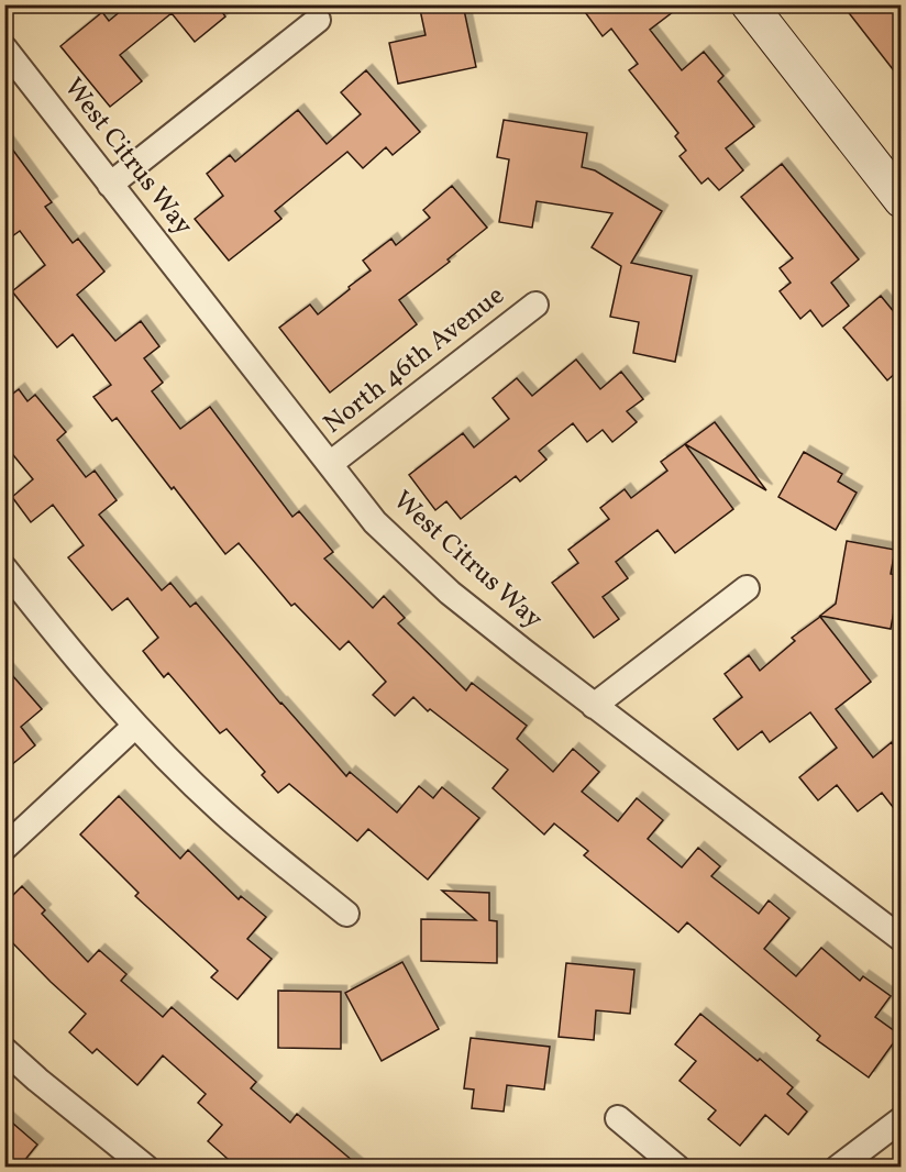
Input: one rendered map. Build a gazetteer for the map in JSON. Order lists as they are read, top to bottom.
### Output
{
  "streets": {
    "street": ["West Citrus Way", "North 46th Avenue"]
  },
  "crossings": [
    ["West Citrus Way", "North 46th Avenue"]
  ]
}
